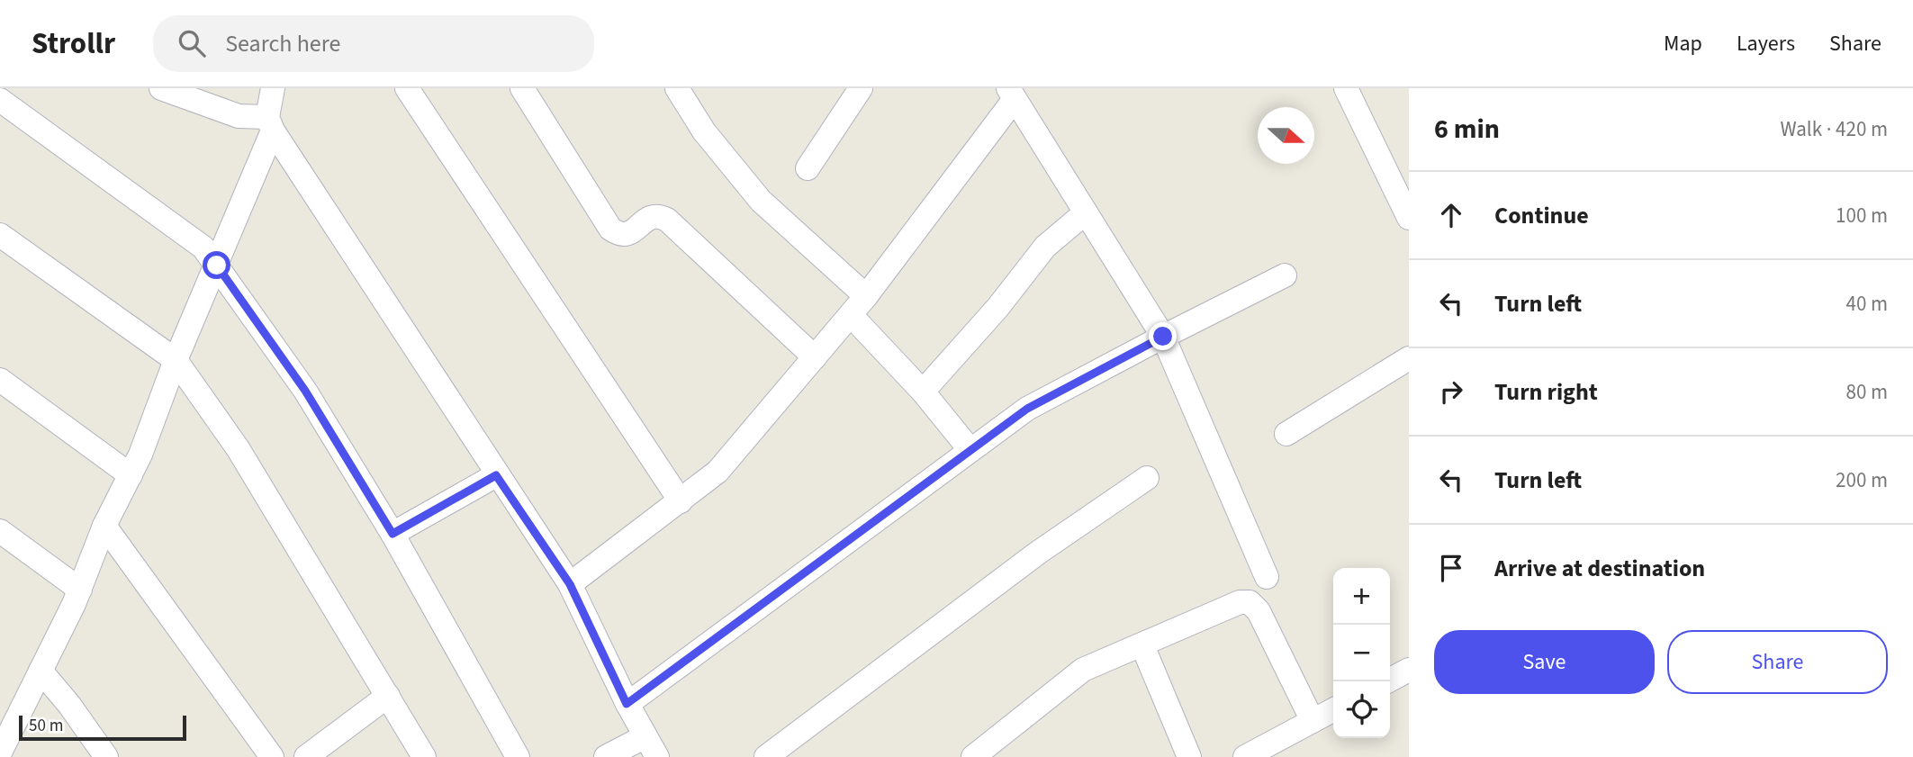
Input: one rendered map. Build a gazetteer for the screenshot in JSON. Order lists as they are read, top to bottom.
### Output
{
  "scale_bar": "50 m",
  "north": "right",
  "page": {
    "header": "Strollr",
    "search": "Search here",
    "nav": ["Map", "Layers", "Share"],
    "heading": ["6 min", "Walk · 420 m"],
    "list": [
      ["Continue", "100 m"],
      ["Turn left", "40 m"],
      ["Turn right", "80 m"],
      ["Turn left", "200 m"],
      "Arrive at destination"
    ],
    "map_buttons": ["+", "−"],
    "buttons": ["Save", "Share"],
    "scale": "50 m"
  }
}
